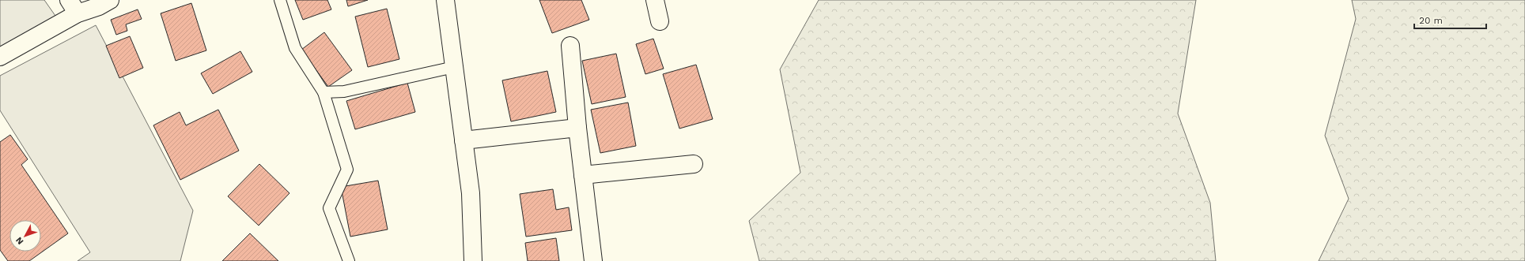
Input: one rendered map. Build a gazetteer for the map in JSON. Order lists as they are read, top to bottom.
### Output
{
  "scale_bar": "20 m",
  "north": "bottom left"
}
